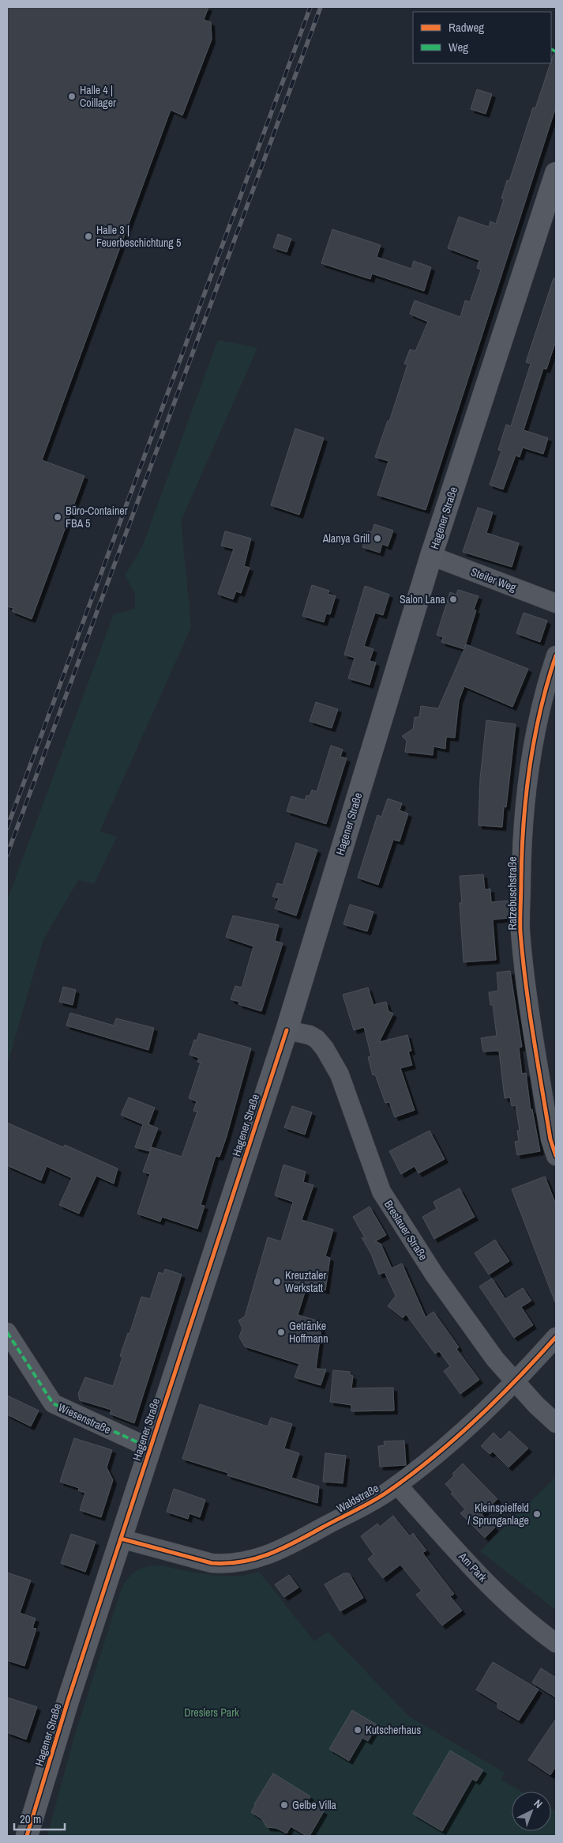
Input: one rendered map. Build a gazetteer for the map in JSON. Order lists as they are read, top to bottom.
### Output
{
  "streets": {
    "main road": ["Hagener Straße"],
    "street": [
      "Steiler Weg",
      "Ratzebuschstraße",
      "Breslauer Straße",
      "Wiesenstraße",
      "Waldstraße",
      "Am Park"
    ]
  },
  "crossings": [
    ["Hagener Straße", "Steiler Weg"],
    ["Hagener Straße", "Breslauer Straße"],
    ["Hagener Straße", "Wiesenstraße"],
    ["Hagener Straße", "Waldstraße"],
    ["Breslauer Straße", "Waldstraße"],
    ["Waldstraße", "Am Park"]
  ],
  "parks": ["Dreslers Park"],
  "places": [
    "Halle 4 | Coillager",
    "Halle 3 | Feuerbeschichtung 5",
    "Büro-Container FBA 5",
    "Alanya Grill",
    "Salon Lana",
    "Kreuztaler Werkstatt",
    "Getränke Hoffmann",
    "Kleinspielfeld / Sprunganlage",
    "Kutscherhaus",
    "Gelbe Villa"
  ],
  "legend": ["Radweg", "Weg"],
  "scale_bar": "20 m",
  "north": "top right"
}
